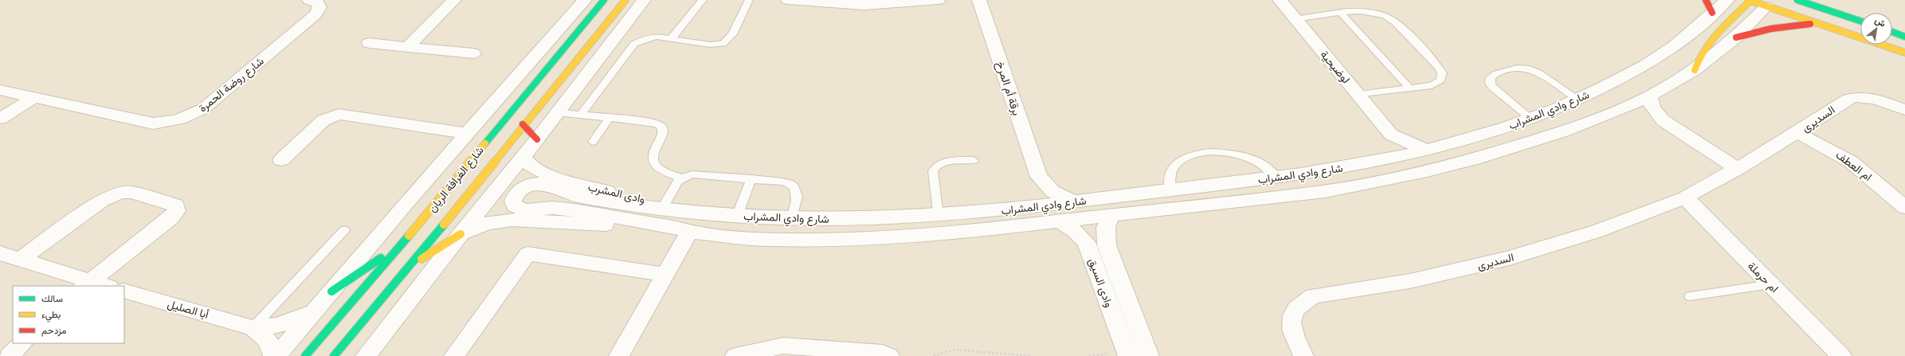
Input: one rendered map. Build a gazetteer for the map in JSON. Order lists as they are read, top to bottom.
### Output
{
  "streets": {
    "main road": ["شارع الغرافة الريان"],
    "street": [
      "لوضيحية",
      "شارع روضة الحمرة",
      "برقة أم المرخ",
      "شارع وادي المشراب",
      "السديرى",
      "ام العطف",
      "وادى المشرب",
      "ام حرملة",
      "وادى السيق",
      "أبا الصليل"
    ]
  },
  "crossings": [
    ["لوضيحية", "شارع وادي المشراب"],
    ["برقة أم المرخ", "شارع وادي المشراب"],
    ["شارع وادي المشراب", "وادى المشرب"],
    ["شارع وادي المشراب", "وادى السيق"],
    ["السديرى", "ام العطف"],
    ["السديرى", "ام حرملة"],
    ["شارع الغرافة الريان", "أبا الصليل"]
  ],
  "legend": ["سالك", "بطيء", "مزدحم"],
  "north": "top right"
}
